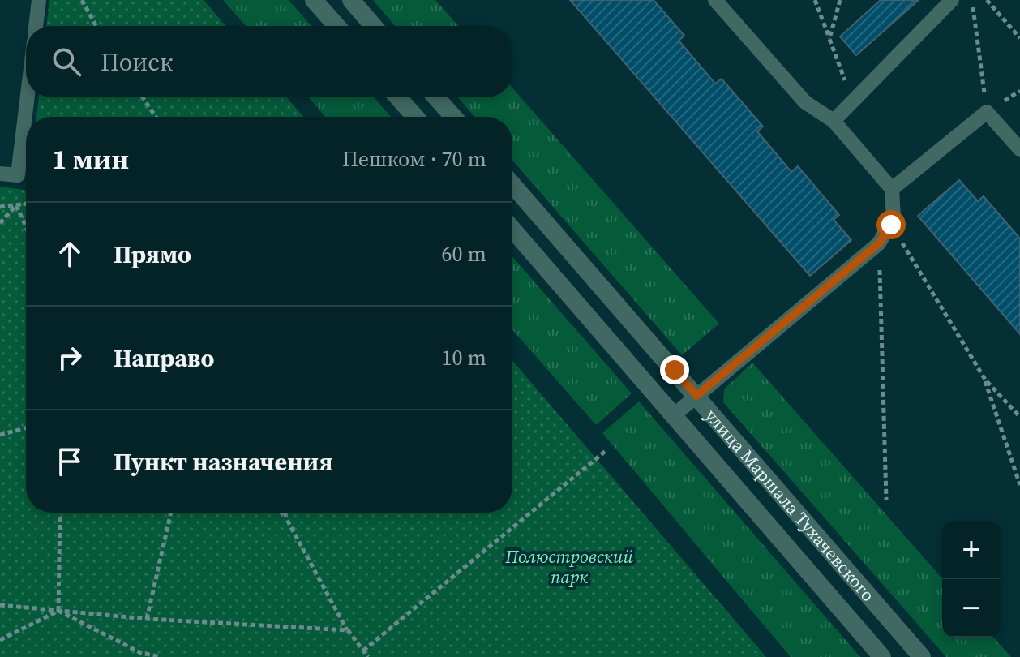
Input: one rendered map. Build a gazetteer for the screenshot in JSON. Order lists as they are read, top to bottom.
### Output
{
  "streets": {
    "street": ["улица Маршала Тухачевского"]
  },
  "parks": ["Полюстровский парк"],
  "page": {
    "search": "Поиск",
    "heading": ["1 мин", "Пешком · 70 m"],
    "list": [
      ["Прямо", "60 m"],
      ["Направо", "10 m"],
      "Пункт назначения"
    ],
    "map_buttons": ["+", "−"]
  }
}
